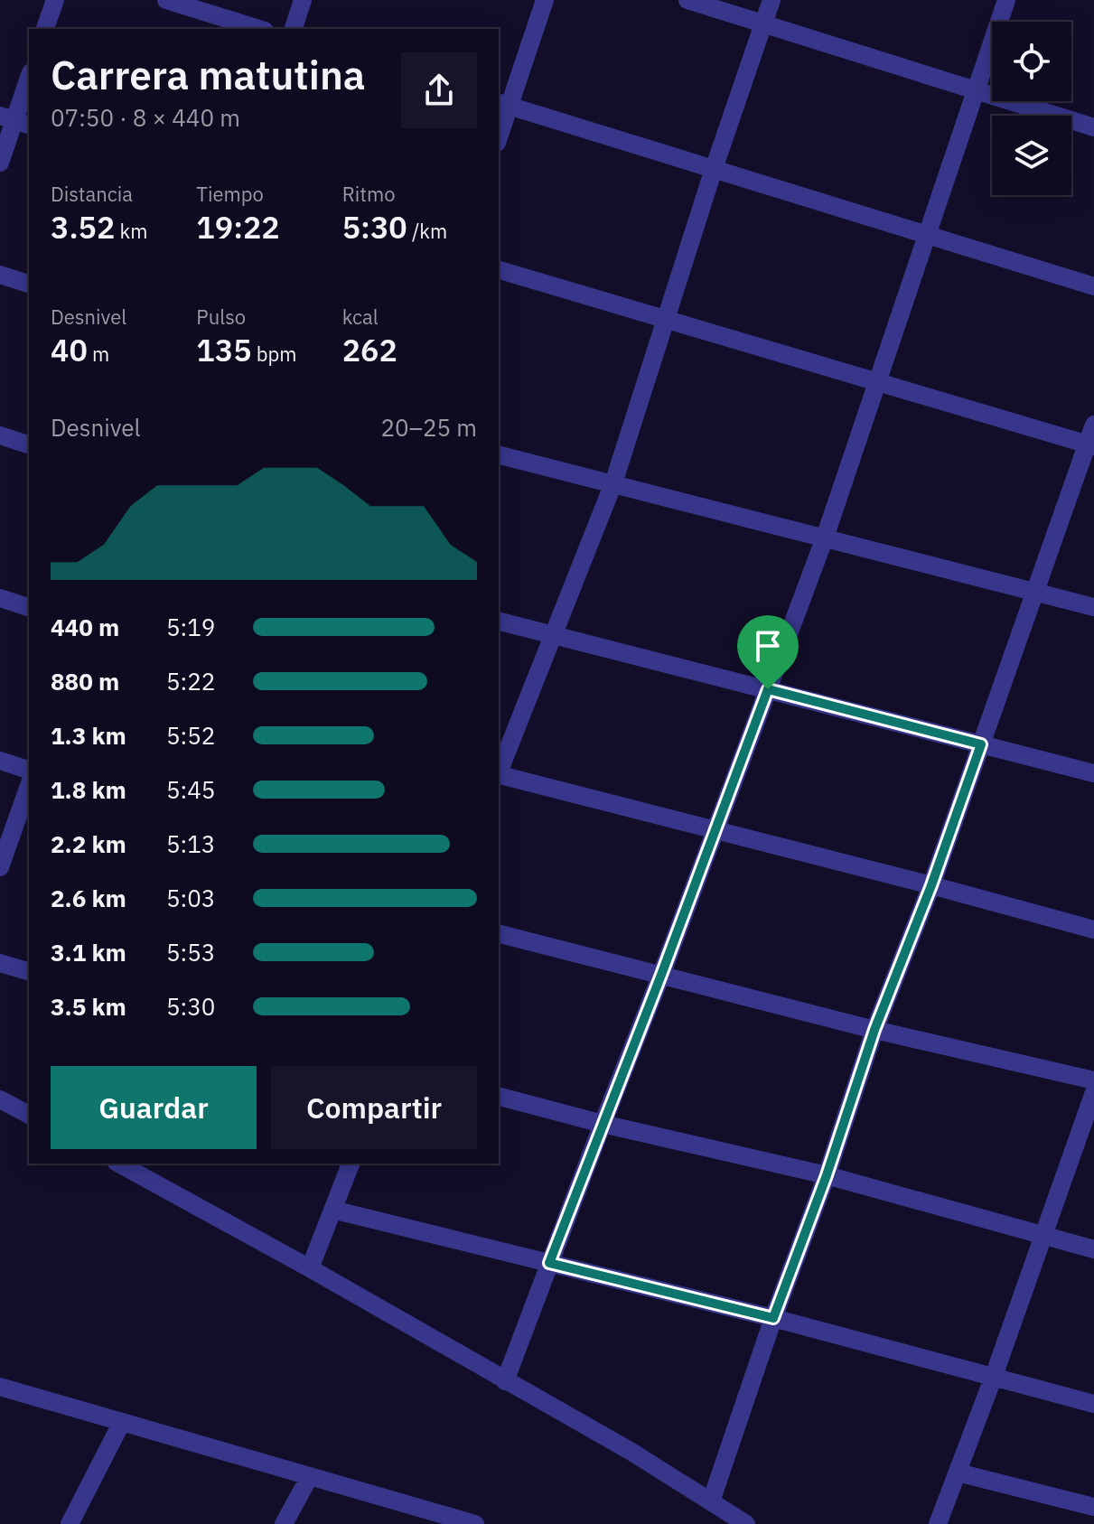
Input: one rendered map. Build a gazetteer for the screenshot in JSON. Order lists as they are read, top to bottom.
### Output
{
  "page": {
    "heading": ["Carrera matutina", "07:50 · 8 × 440 m"],
    "stats": [
      ["Distancia", "3.52 km"],
      ["Tiempo", "19:22"],
      ["Ritmo", "5:30 /km"],
      ["Desnivel", "40 m"],
      ["Pulso", "135 bpm"],
      ["kcal", "262"]
    ],
    "chart": ["Desnivel", "20–25 m"],
    "list": [
      {
        "name": "440 m",
        "note": "5:19"
      },
      {
        "name": "880 m",
        "note": "5:22"
      },
      {
        "name": "1.3 km",
        "note": "5:52"
      },
      {
        "name": "1.8 km",
        "note": "5:45"
      },
      {
        "name": "2.2 km",
        "note": "5:13"
      },
      {
        "name": "2.6 km",
        "note": "5:03"
      },
      {
        "name": "3.1 km",
        "note": "5:53"
      },
      {
        "name": "3.5 km",
        "note": "5:30"
      }
    ],
    "buttons": ["Guardar", "Compartir"]
  }
}
